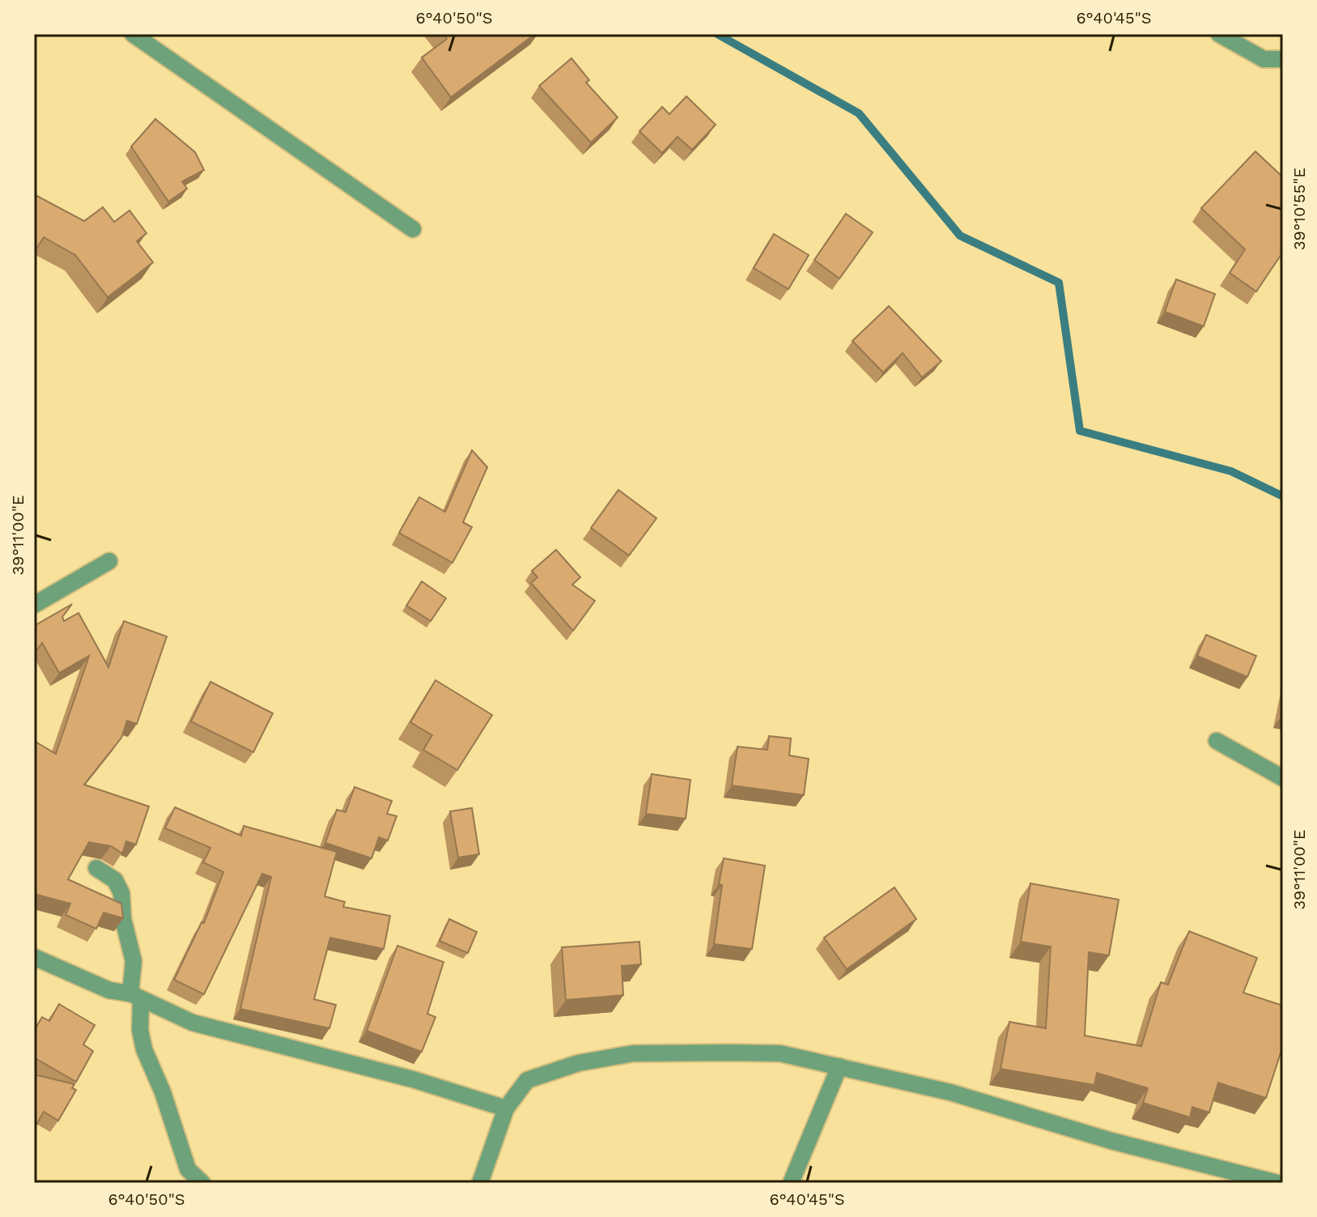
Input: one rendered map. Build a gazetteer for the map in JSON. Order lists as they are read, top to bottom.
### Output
{
  "coordinates": [
    "6°40'50\"S",
    "6°40'45\"S",
    "39°10'55\"E",
    "39°11'00\"E"
  ]
}
